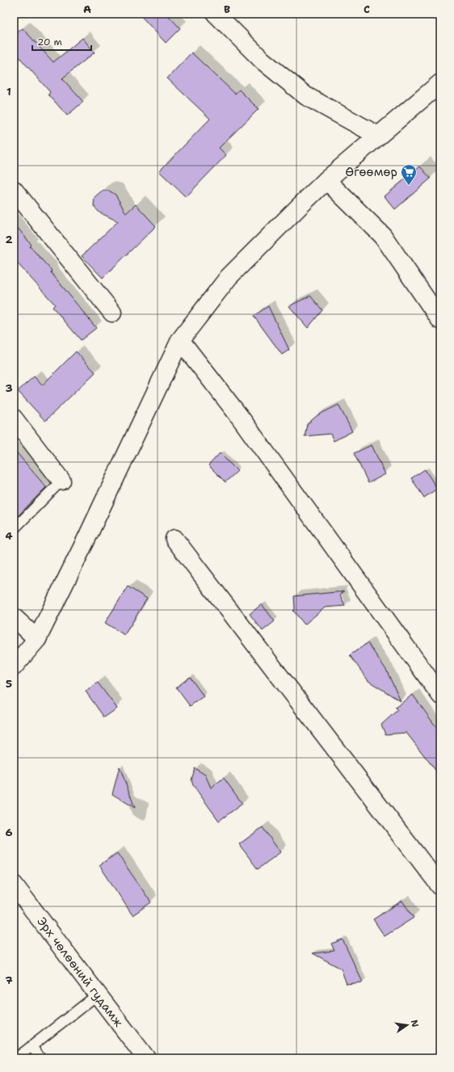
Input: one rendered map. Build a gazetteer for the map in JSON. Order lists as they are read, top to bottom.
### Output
{
  "streets": {
    "street": ["Эрх чөлөөний гудамж"]
  },
  "places": {
    "supermarket": ["Өгөөмөр"]
  },
  "scale_bar": "20 m",
  "north": "right",
  "grid": {
    "columns": ["A", "B", "C"],
    "rows": [
      "1",
      "2",
      "3",
      "4",
      "5",
      "6",
      "7"
    ]
  }
}
